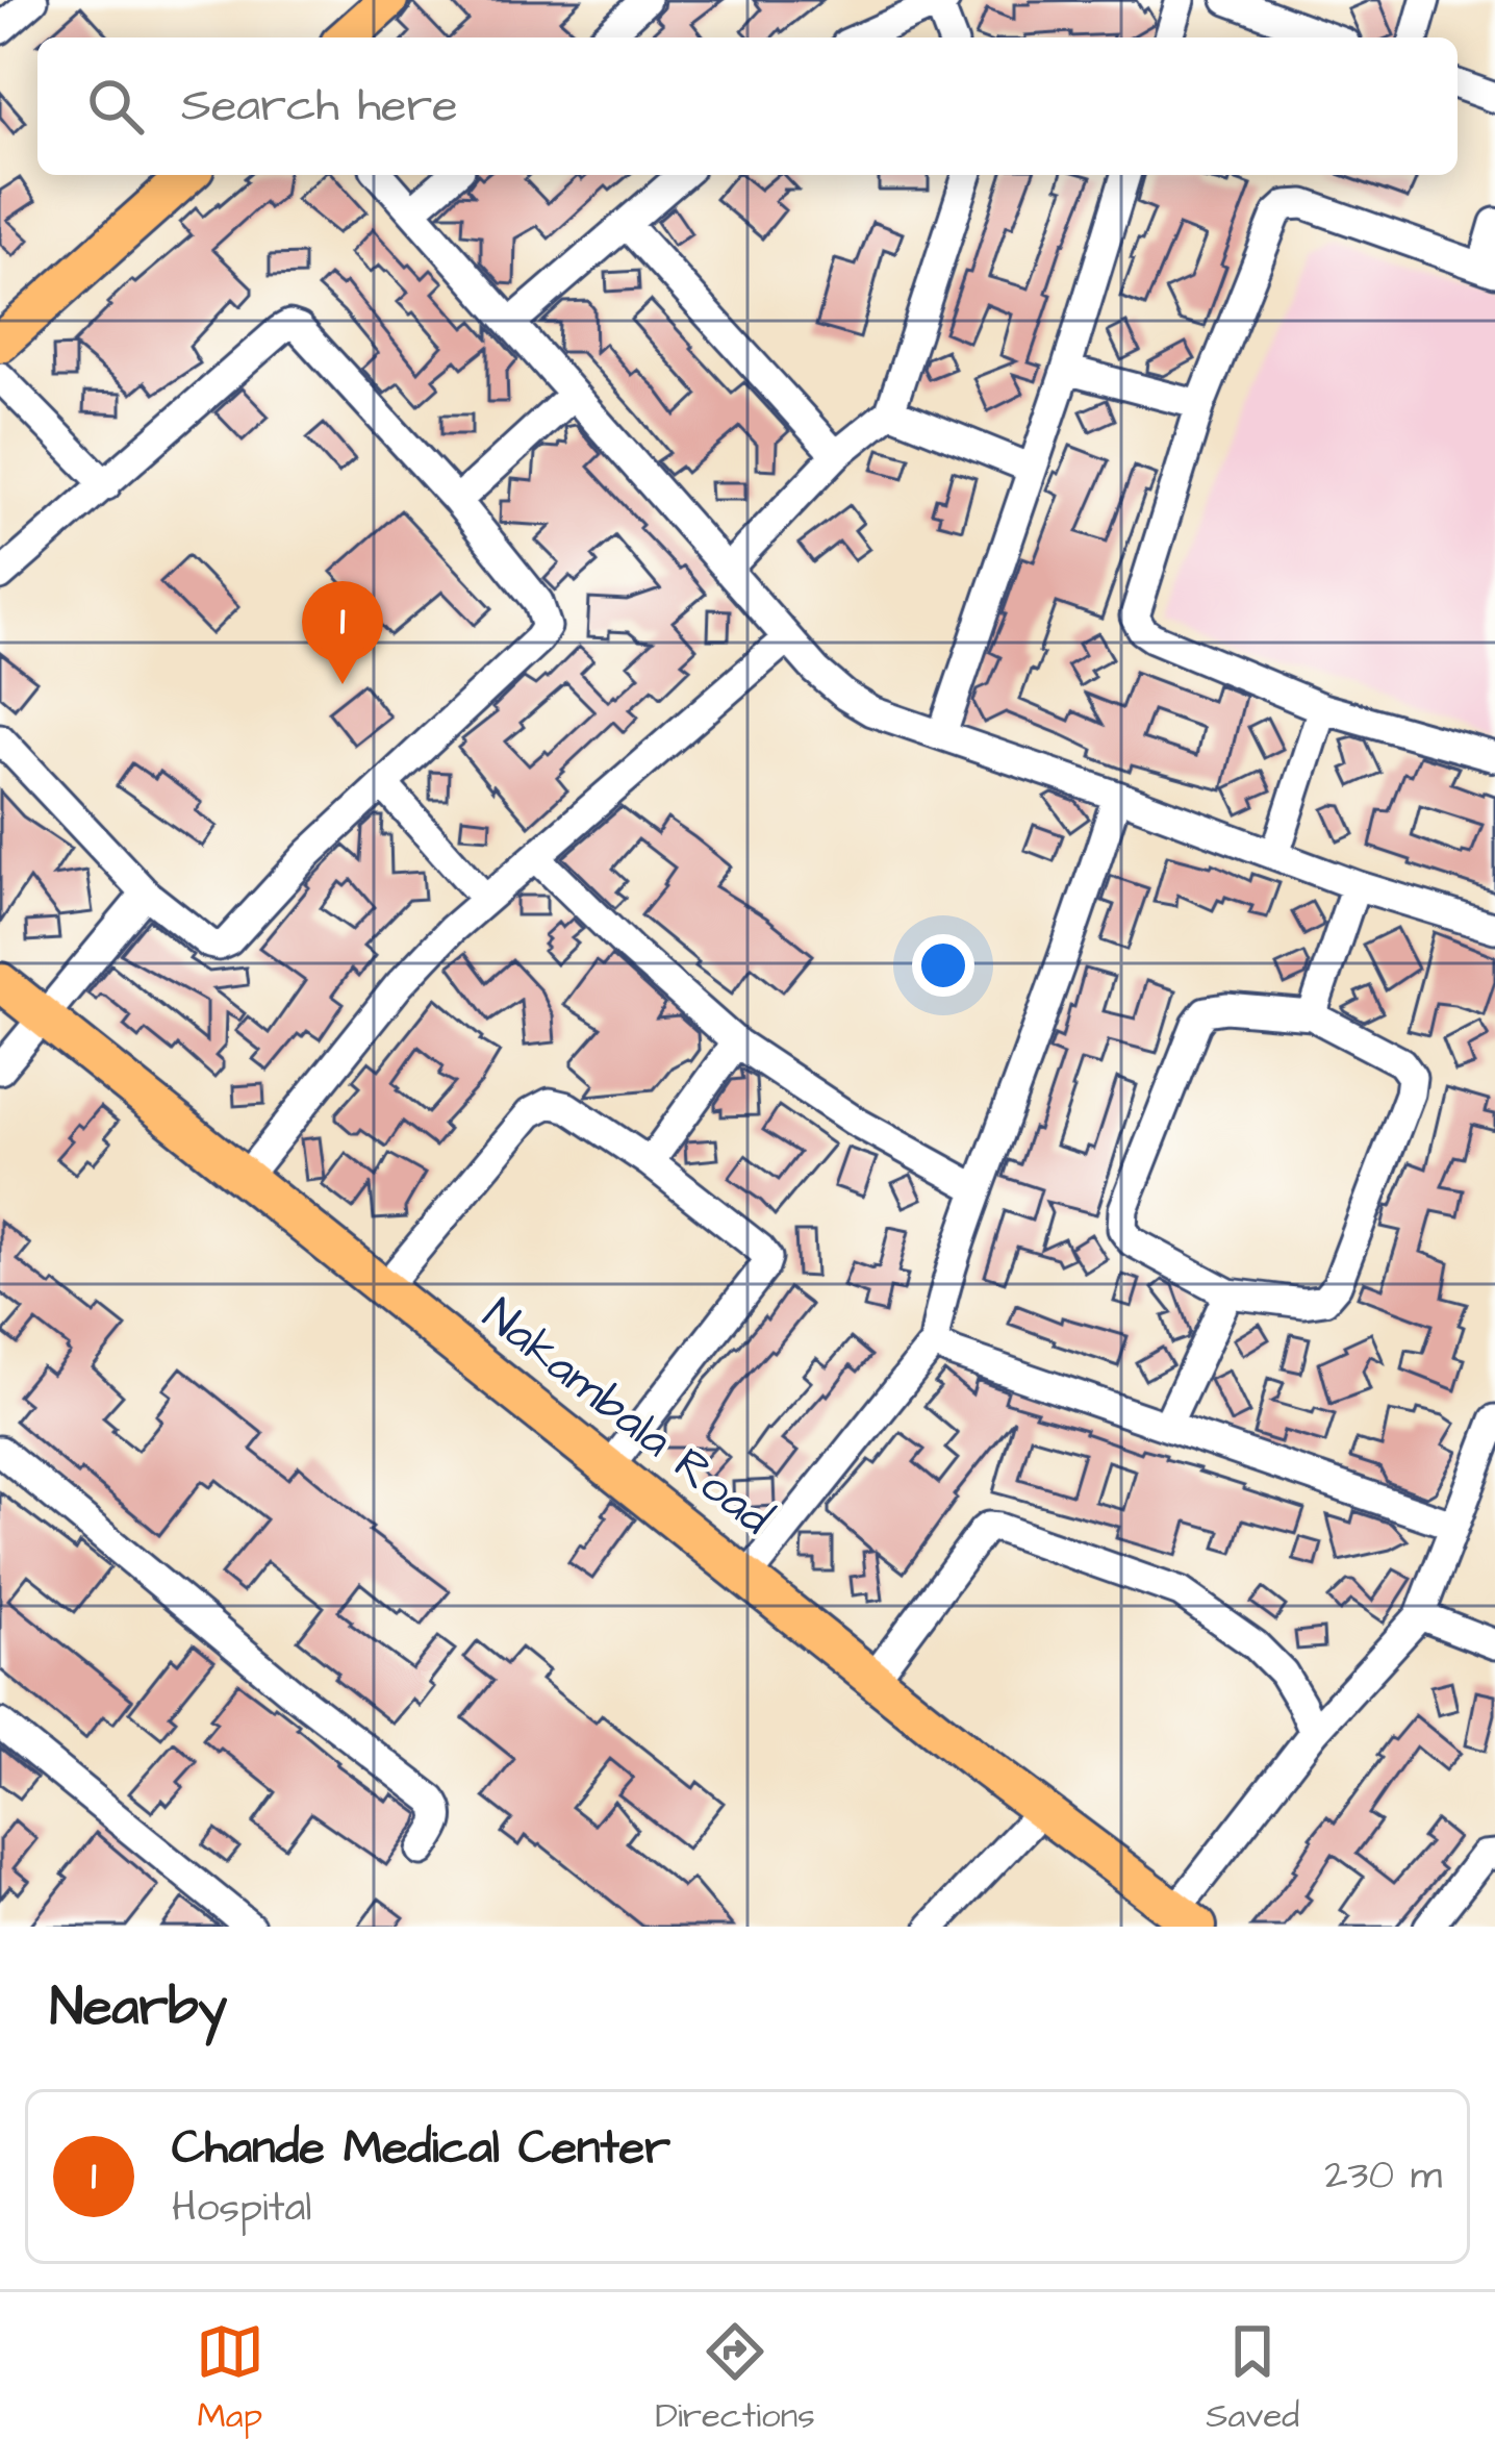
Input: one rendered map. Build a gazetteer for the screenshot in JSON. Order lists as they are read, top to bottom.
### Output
{
  "streets": {
    "main road": ["Nakambala Road"]
  },
  "page": {
    "search": "Search here",
    "pins": "1",
    "heading": "Nearby",
    "list": [
      {
        "mark": "1",
        "name": "Chande Medical Center",
        "note": "Hospital",
        "value": "230 m"
      }
    ],
    "nav": ["Map", "Directions", "Saved"]
  }
}
